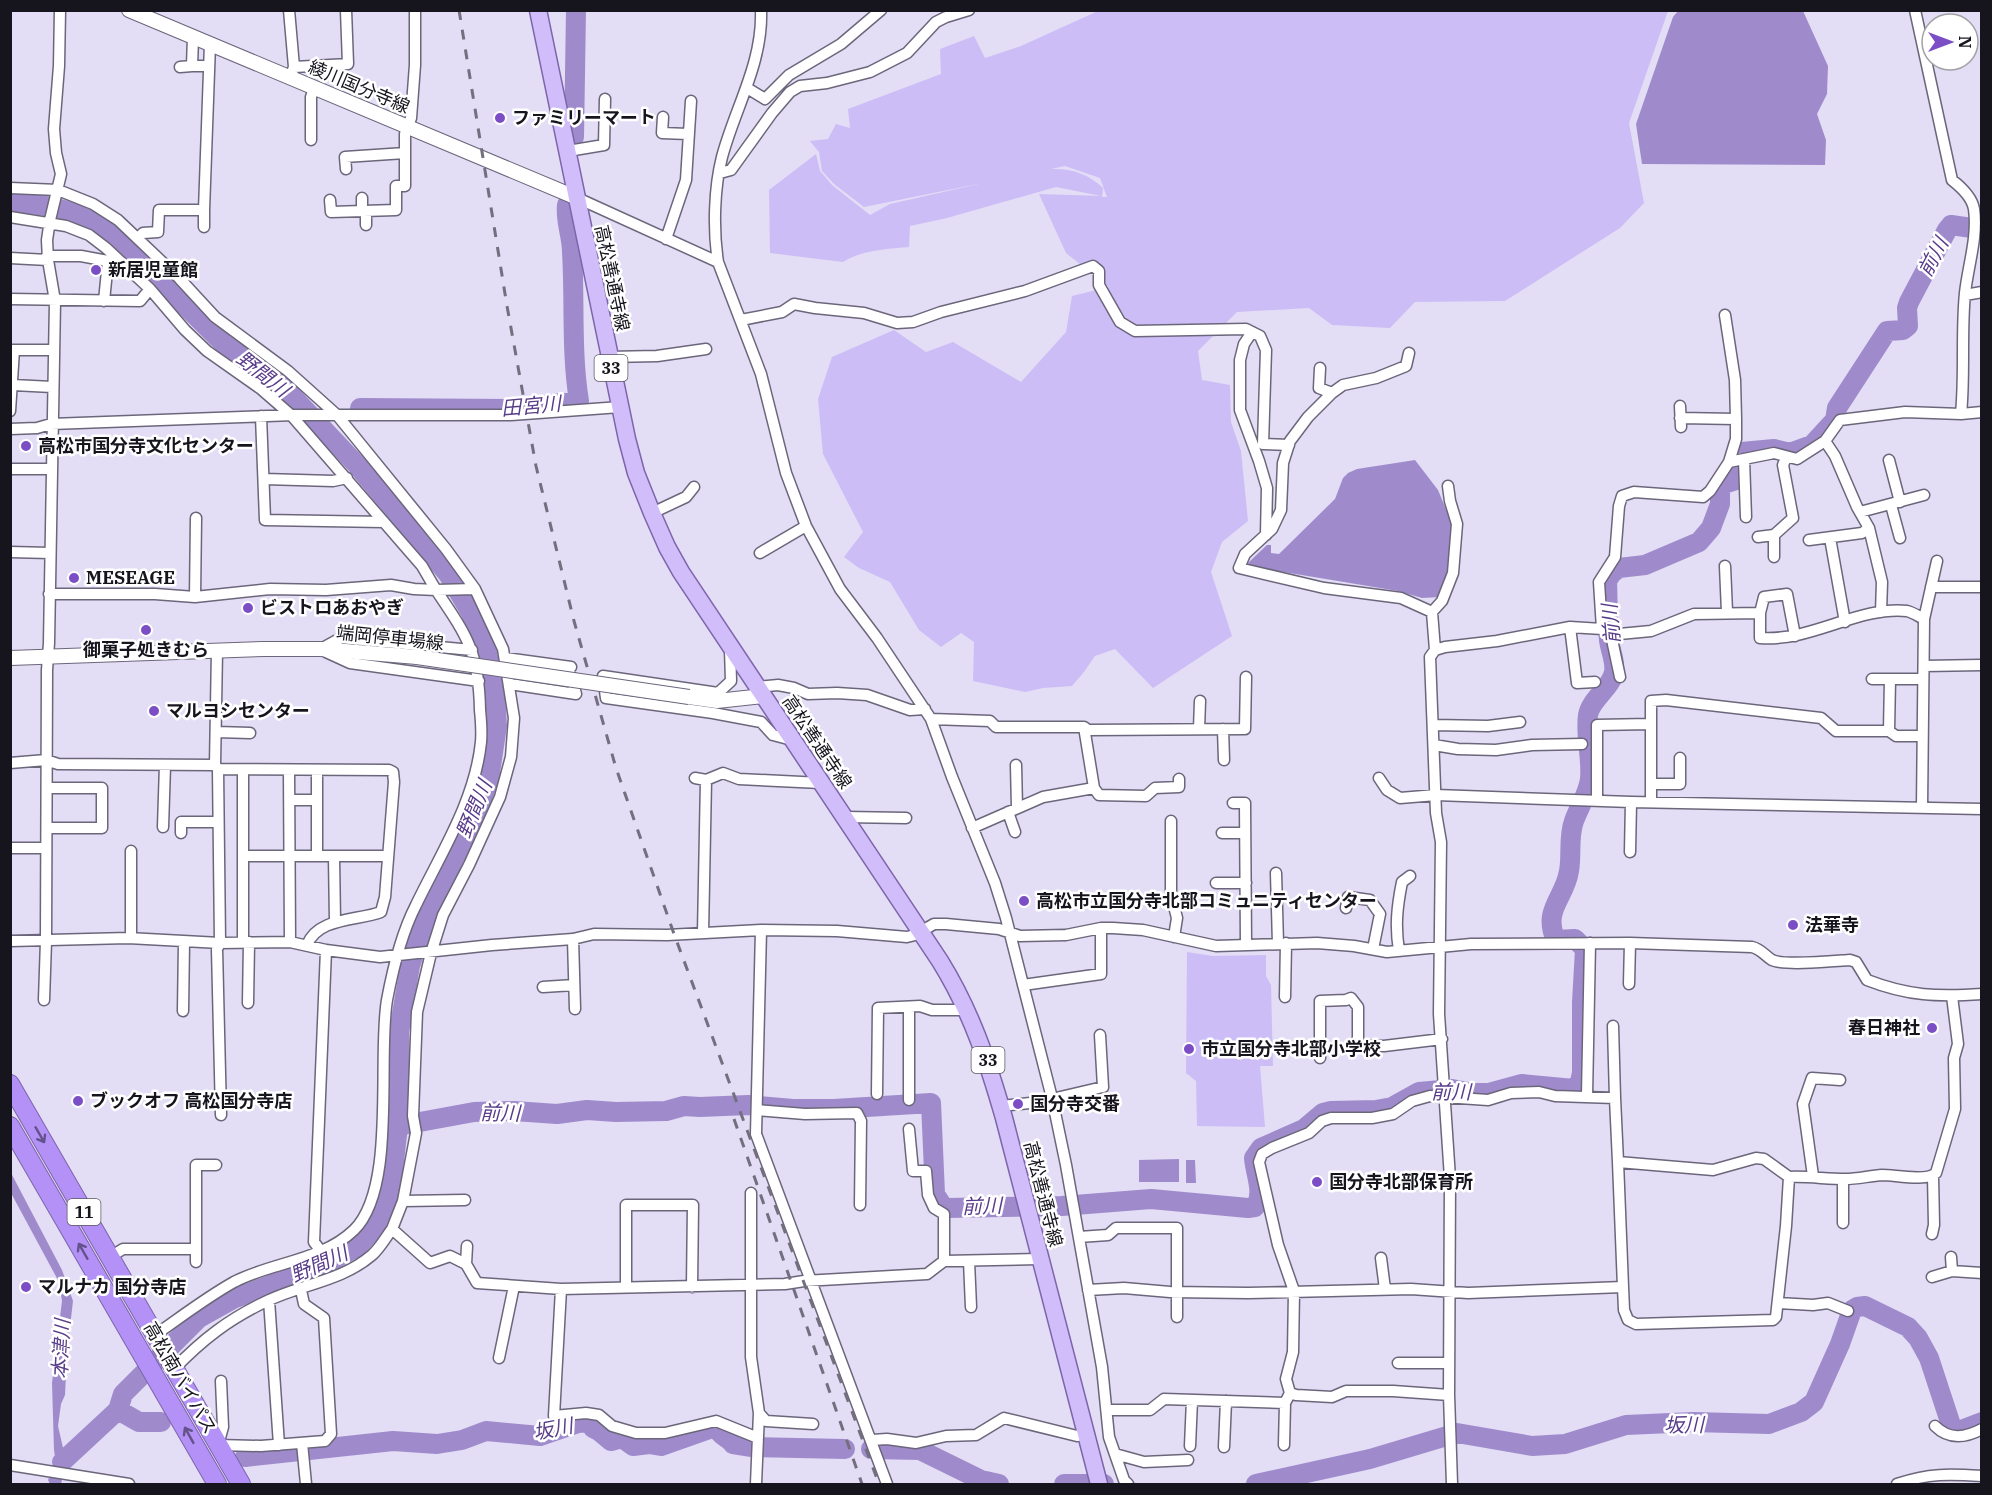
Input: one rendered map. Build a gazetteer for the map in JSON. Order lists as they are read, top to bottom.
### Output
{
  "streets": {
    "highway": ["11", "高松南バイパス"],
    "main road": [
      "綾川国分寺線",
      "高松善通寺線",
      "33",
      "端岡停車場線"
    ]
  },
  "crossings": [
    ["綾川国分寺線", "高松善通寺線"],
    ["高松善通寺線", "端岡停車場線"]
  ],
  "water": [
    "前川",
    "野間川",
    "田宮川",
    "本津川",
    "坂川"
  ],
  "places": [
    "ファミリーマート",
    "新居児童館",
    "高松市国分寺文化センター",
    "MESEAGE",
    "ビストロあおやぎ",
    "御菓子処きむら",
    "マルヨシセンター",
    "高松市立国分寺北部コミュニティセンター",
    "法華寺",
    "春日神社",
    "市立国分寺北部小学校",
    "ブックオフ 高松国分寺店",
    "国分寺交番",
    "国分寺北部保育所",
    "マルナカ 国分寺店"
  ],
  "north": "right"
}
